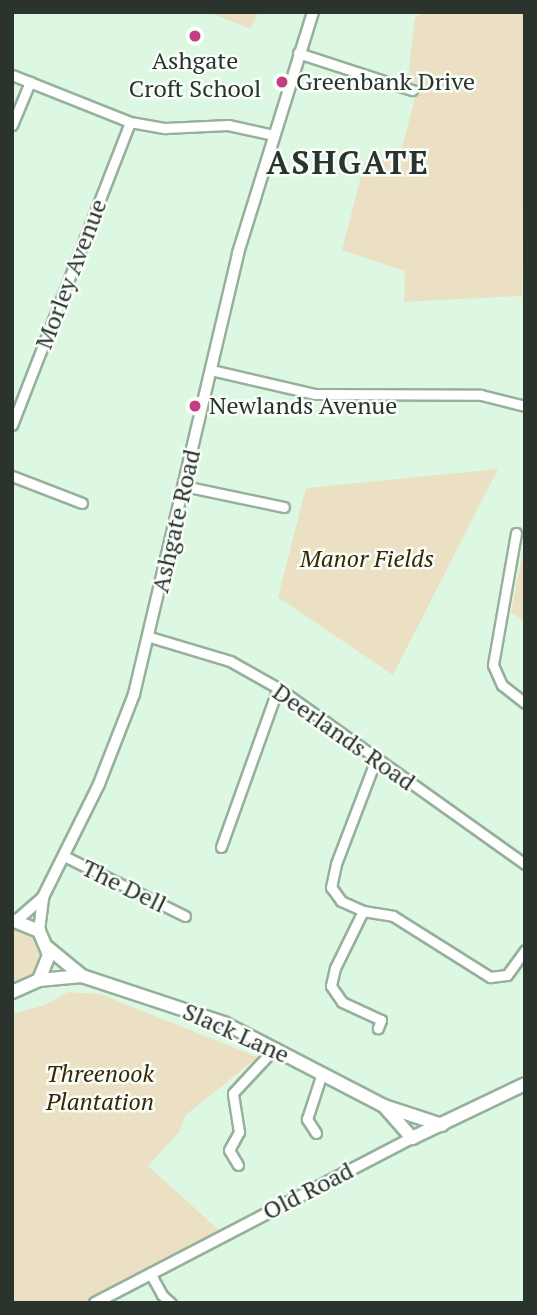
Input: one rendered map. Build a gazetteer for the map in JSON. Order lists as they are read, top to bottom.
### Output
{
  "streets": {
    "main road": ["Slack Lane", "Old Road"],
    "street": [
      "Morley Avenue",
      "Ashgate Road",
      "Deerlands Road",
      "The Dell"
    ]
  },
  "crossings": [
    ["Ashgate Road", "Deerlands Road"],
    ["Ashgate Road", "The Dell"],
    ["Slack Lane", "Old Road"]
  ],
  "districts": ["ASHGATE"],
  "parks": ["Manor Fields", "Threenook Plantation"],
  "places": ["Ashgate Croft School", "Greenbank Drive", "Newlands Avenue"]
}
